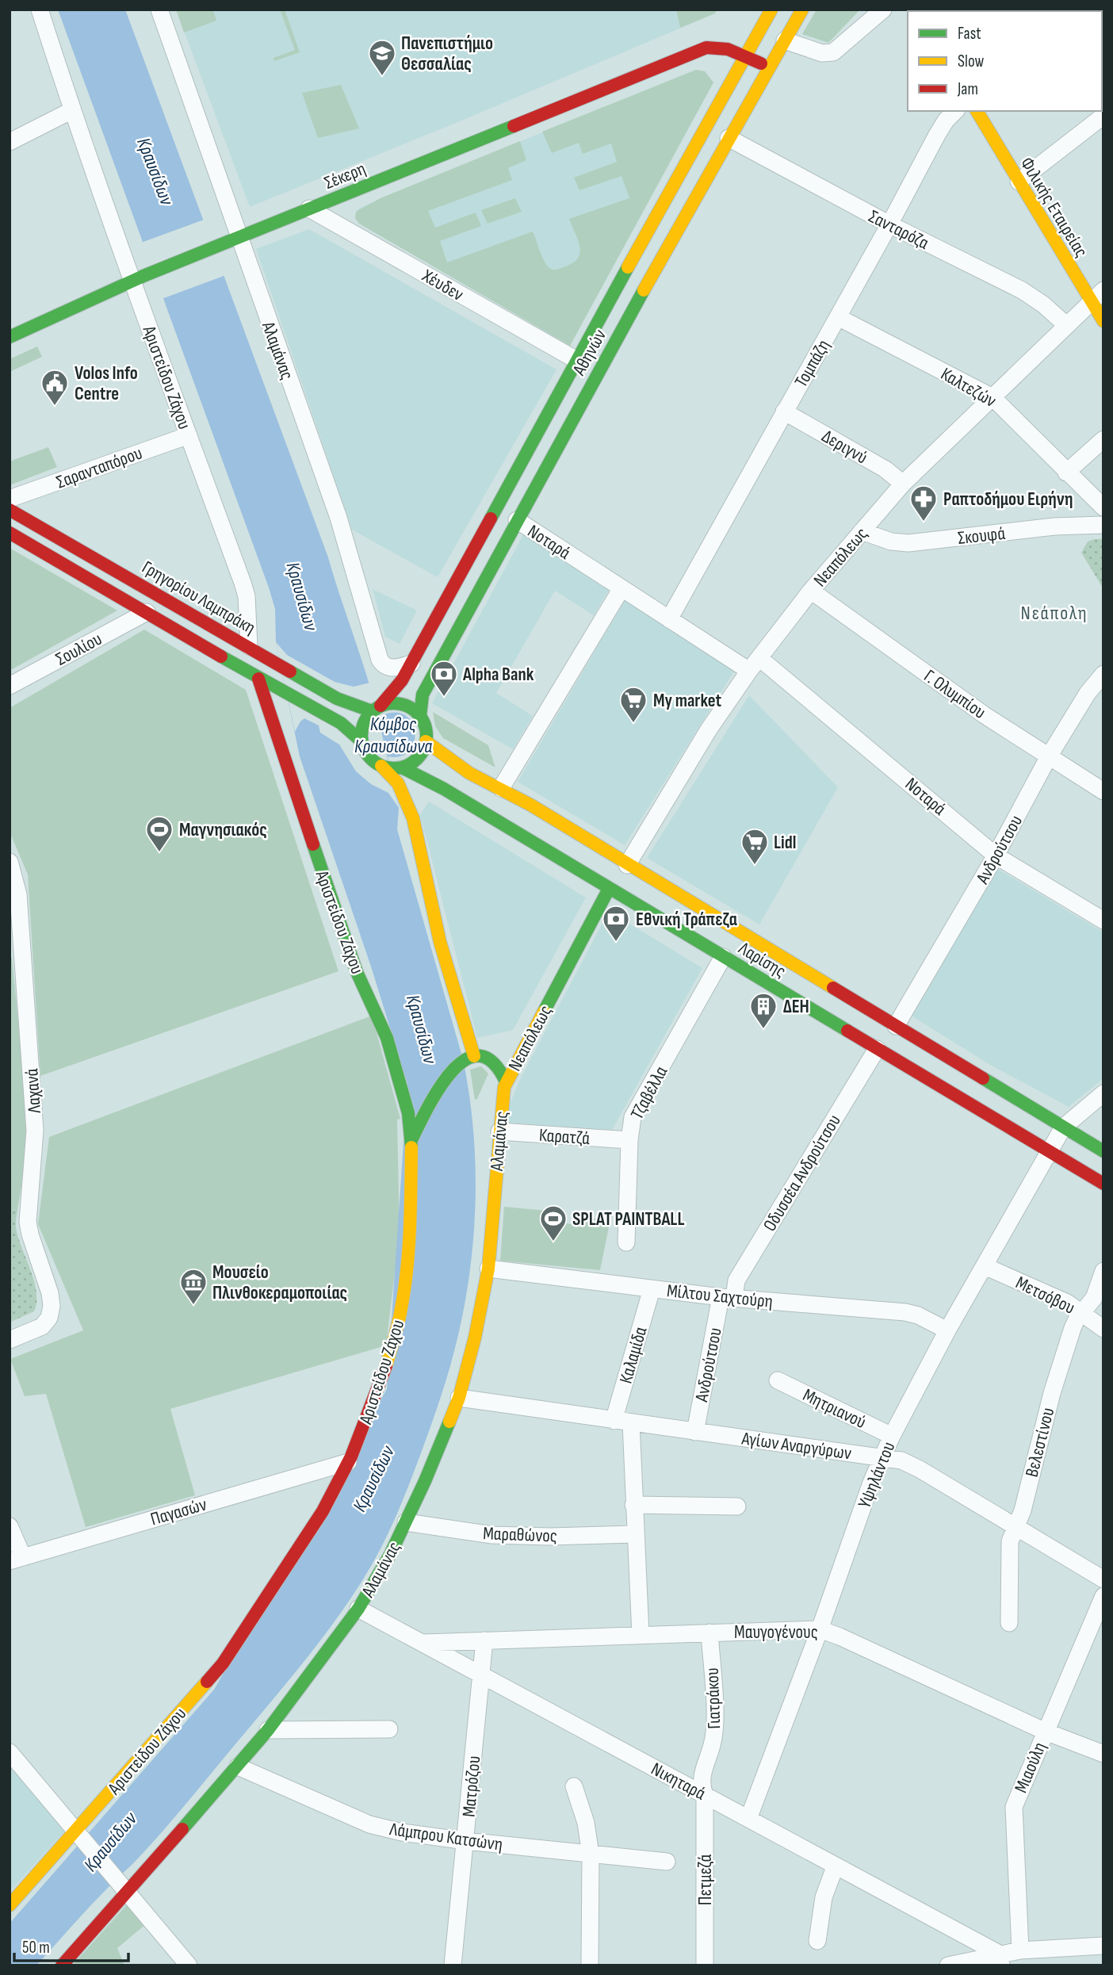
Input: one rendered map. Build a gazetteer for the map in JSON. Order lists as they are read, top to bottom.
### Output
{
  "streets": {
    "main road": [
      "Σέκερη",
      "Φιλικής Εταιρείας",
      "Αλαμάνας",
      "Αθηνών",
      "Αριστείδου Ζάχου",
      "Νεαπόλεως",
      "Γρηγορίου Λαμπράκη",
      "Λαρίσης"
    ],
    "street": [
      "Σανταρόζα",
      "Χέυδεν",
      "Τομπάζη",
      "Καλτεζών",
      "Δεριγνύ",
      "Σαρανταπόρου",
      "Σκουφά",
      "Νοταρά",
      "Σουλίου",
      "Γ. Ολυμπίου",
      "Ανδρούτσου",
      "Λαχανά",
      "Τζαβέλλα",
      "Καρατζά",
      "Οδυσσέα Ανδρούτσου",
      "Μετσόβου",
      "Μίλτου Σαχτούρη",
      "Καλαμίδα",
      "Μητριανού",
      "Βελεστίνου",
      "Αγίων Αναργύρων",
      "Υψηλάντου",
      "Παγασών",
      "Μαραθώνος",
      "Μαυγογένους",
      "Γιατράκου",
      "Μιαούλη",
      "Νικηταρά",
      "Ματρόζου",
      "Λάμπρου Κατσώνη",
      "Πετμεζά"
    ]
  },
  "crossings": [
    ["Σέκερη", "Χέυδεν"],
    ["Σέκερη", "Αλαμάνας"],
    ["Σέκερη", "Αθηνών"],
    ["Σέκερη", "Αριστείδου Ζάχου"],
    ["Φιλικής Εταιρείας", "Νεαπόλεως"],
    ["Σανταρόζα", "Αθηνών"],
    ["Σανταρόζα", "Τομπάζη"],
    ["Σανταρόζα", "Νεαπόλεως"],
    ["Χέυδεν", "Αθηνών"],
    ["Αλαμάνας", "Αθηνών"],
    ["Αλαμάνας", "Νεαπόλεως"],
    ["Αλαμάνας", "Καρατζά"],
    ["Αλαμάνας", "Μίλτου Σαχτούρη"],
    ["Αλαμάνας", "Αγίων Αναργύρων"],
    ["Αλαμάνας", "Μαραθώνος"],
    ["Αλαμάνας", "Νικηταρά"],
    ["Αλαμάνας", "Λάμπρου Κατσώνη"],
    ["Αθηνών", "Νοταρά"],
    ["Αθηνών", "Γρηγορίου Λαμπράκη"],
    ["Αθηνών", "Λαρίσης"],
    ["Τομπάζη", "Καλτεζών"],
    ["Τομπάζη", "Δεριγνύ"],
    ["Τομπάζη", "Νοταρά"],
    ["Αριστείδου Ζάχου", "Σαρανταπόρου"],
    ["Αριστείδου Ζάχου", "Γρηγορίου Λαμπράκη"],
    ["Αριστείδου Ζάχου", "Παγασών"],
    ["Καλτεζών", "Νεαπόλεως"],
    ["Δεριγνύ", "Νεαπόλεως"],
    ["Σκουφά", "Νεαπόλεως"],
    ["Νοταρά", "Νεαπόλεως"],
    ["Νοταρά", "Ανδρούτσου"],
    ["Νεαπόλεως", "Γ. Ολυμπίου"],
    ["Νεαπόλεως", "Λαρίσης"],
    ["Γρηγορίου Λαμπράκη", "Λαρίσης"],
    ["Γ. Ολυμπίου", "Ανδρούτσου"],
    ["Ανδρούτσου", "Λαρίσης"],
    ["Ανδρούτσου", "Οδυσσέα Ανδρούτσου"],
    ["Ανδρούτσου", "Μίλτου Σαχτούρη"],
    ["Ανδρούτσου", "Αγίων Αναργύρων"],
    ["Λαρίσης", "Τζαβέλλα"],
    ["Λαρίσης", "Οδυσσέα Ανδρούτσου"],
    ["Λαρίσης", "Υψηλάντου"],
    ["Τζαβέλλα", "Καρατζά"],
    ["Οδυσσέα Ανδρούτσου", "Μίλτου Σαχτούρη"],
    ["Μετσόβου", "Βελεστίνου"],
    ["Μετσόβου", "Υψηλάντου"],
    ["Μίλτου Σαχτούρη", "Καλαμίδα"],
    ["Μίλτου Σαχτούρη", "Υψηλάντου"],
    ["Καλαμίδα", "Αγίων Αναργύρων"],
    ["Μητριανού", "Υψηλάντου"],
    ["Βελεστίνου", "Αγίων Αναργύρων"],
    ["Αγίων Αναργύρων", "Υψηλάντου"],
    ["Υψηλάντου", "Μαυγογένους"],
    ["Υψηλάντου", "Νικηταρά"],
    ["Μαυγογένους", "Γιατράκου"],
    ["Μαυγογένους", "Μιαούλη"],
    ["Μαυγογένους", "Νικηταρά"],
    ["Μαυγογένους", "Ματρόζου"],
    ["Γιατράκου", "Νικηταρά"],
    ["Γιατράκου", "Πετμεζά"],
    ["Νικηταρά", "Ματρόζου"],
    ["Νικηταρά", "Πετμεζά"],
    ["Ματρόζου", "Λάμπρου Κατσώνη"]
  ],
  "districts": ["Νεάπολη"],
  "water": ["Κραυσίδων", "Κόμβος Κραυσίδωνα"],
  "places": {
    "school or university": ["Πανεπιστήμιο Θεσσαλίας"],
    "public building": ["Volos Info Centre"],
    "pharmacy": ["Ραπτοδήμου Ειρήνη"],
    "bank": ["Alpha Bank", "Εθνική Τράπεζα"],
    "supermarket": ["My market", "Lidl"],
    "sports": ["Μαγνησιακός", "SPLAT PAINTBALL"],
    "building": ["ΔΕΗ"],
    "museum": ["Μουσείο Πλινθοκεραμοποιίας"]
  },
  "legend": ["Fast", "Slow", "Jam"],
  "scale_bar": "50 m"
}
